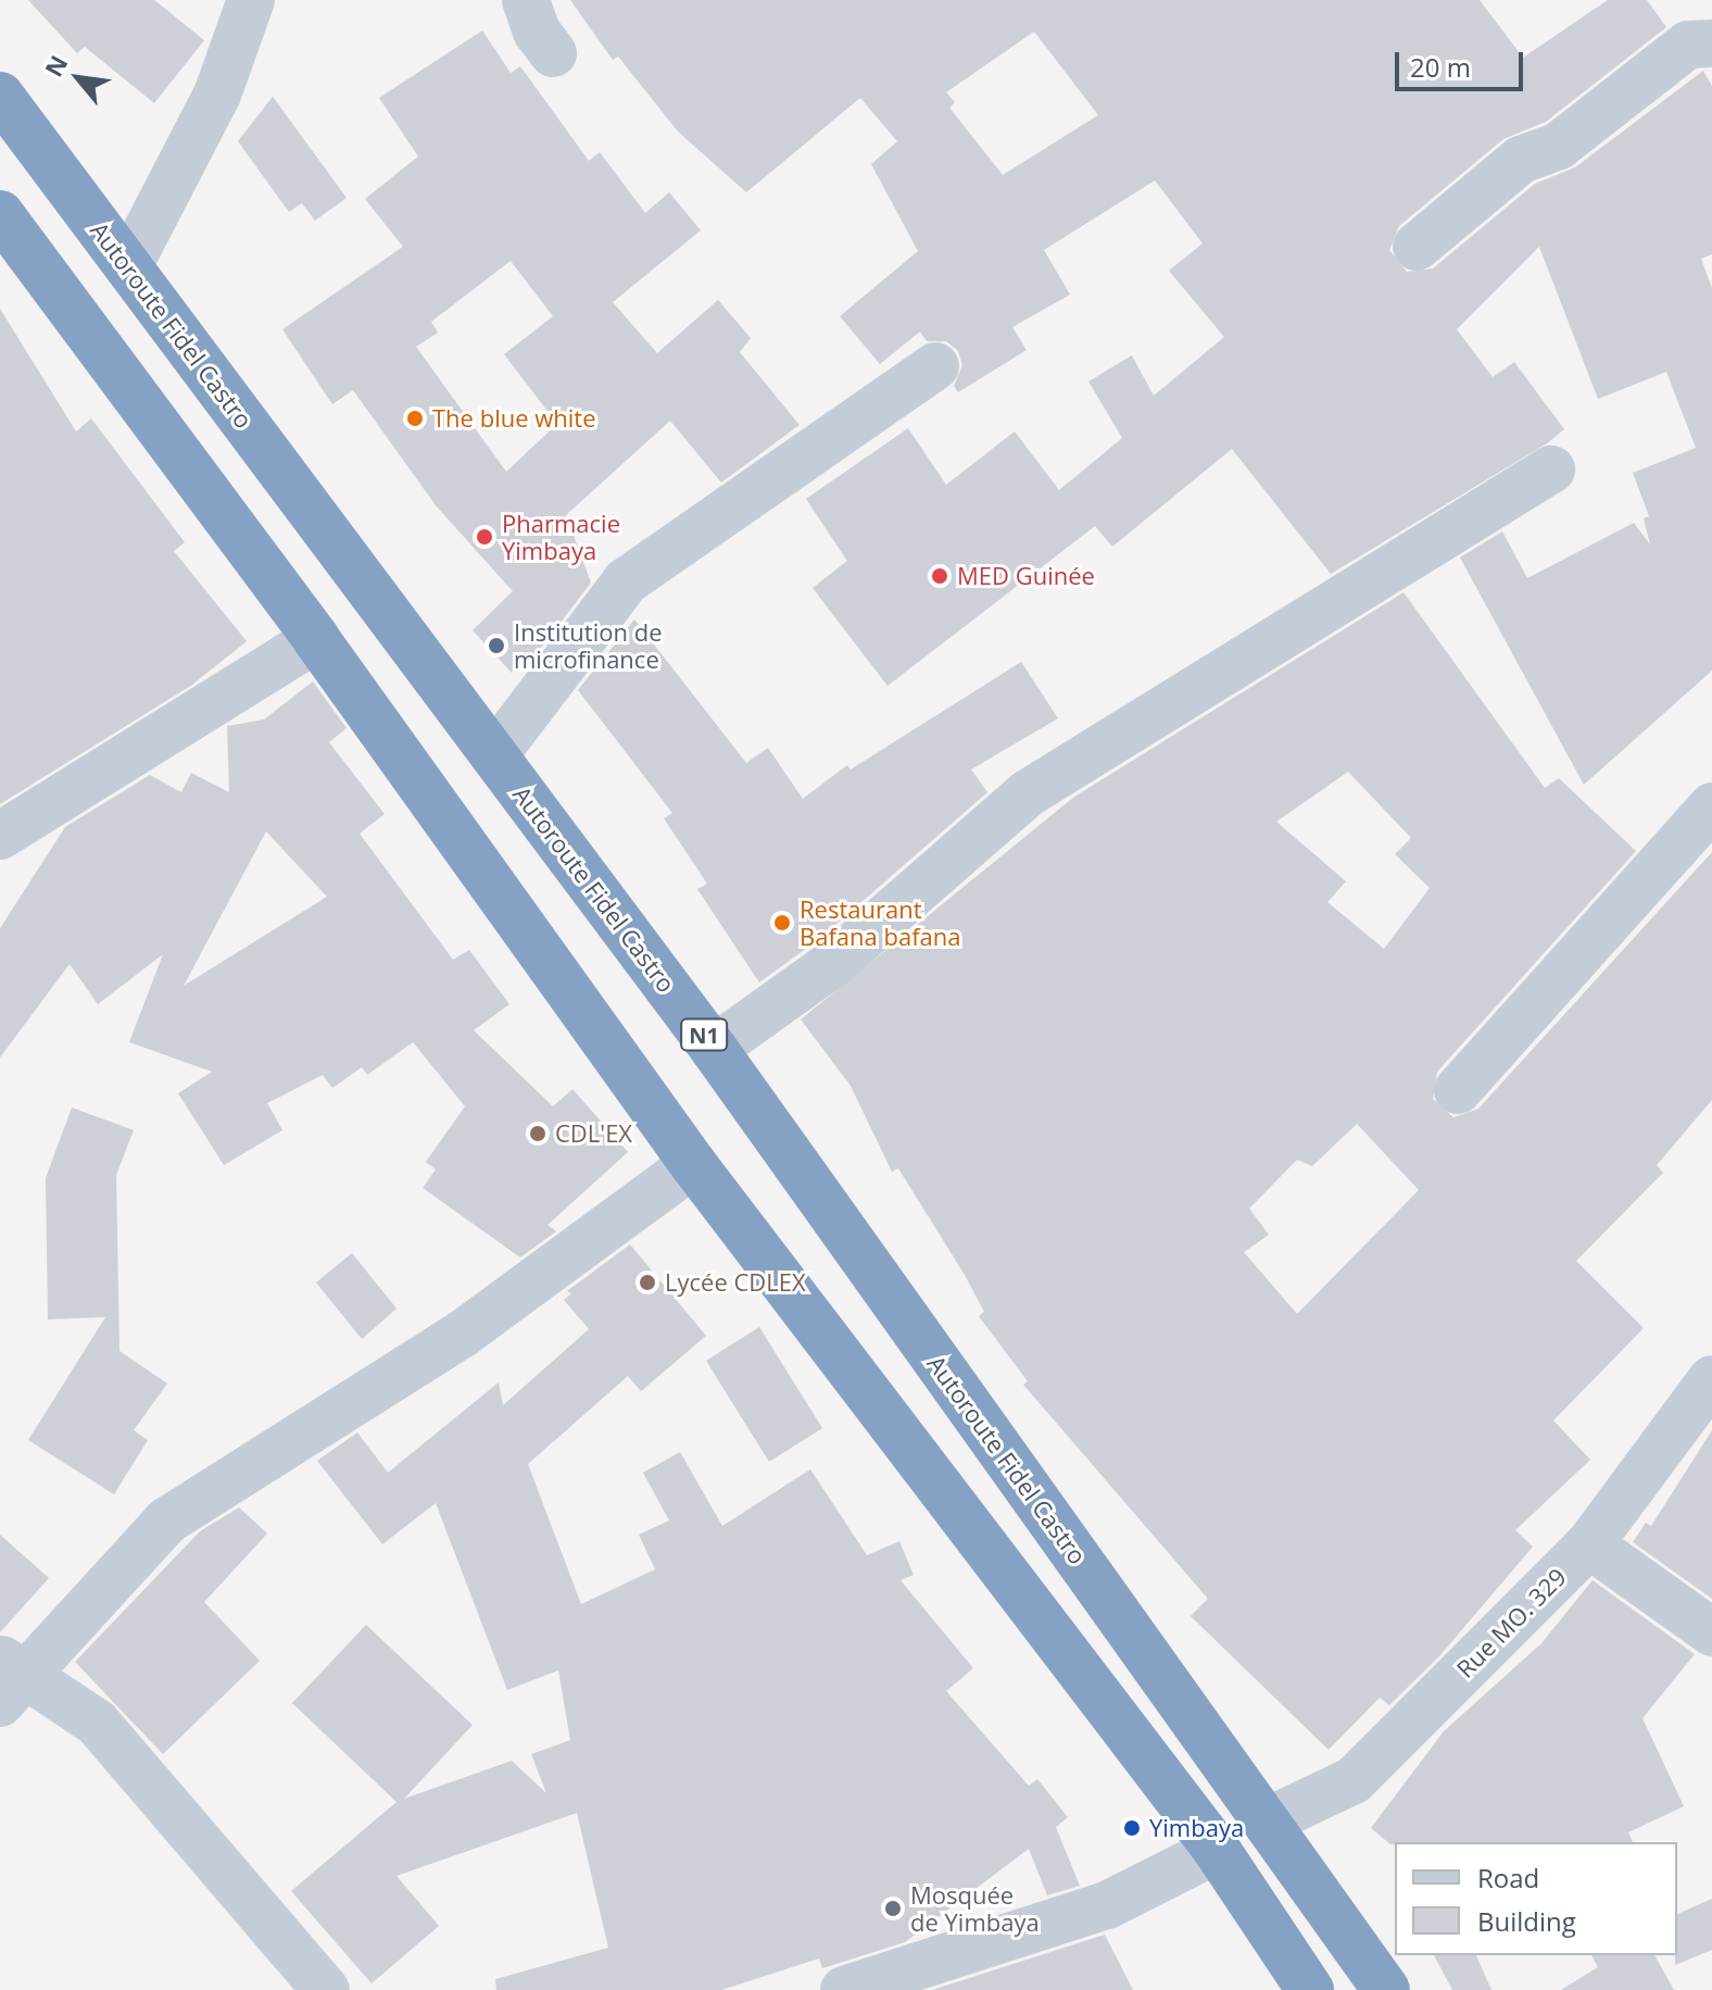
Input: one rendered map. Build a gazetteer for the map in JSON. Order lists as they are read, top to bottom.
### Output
{
  "streets": {
    "highway": ["Autoroute Fidel Castro", "N1"],
    "street": ["Rue MO. 329"]
  },
  "crossings": [
    ["Autoroute Fidel Castro", "Rue MO. 329"]
  ],
  "places": [
    "The blue white",
    "Pharmacie Yimbaya",
    "MED Guinée",
    "Institution de microfinance",
    "Restaurant Bafana bafana",
    "CDL'EX",
    "Lycée CDLEX",
    "Yimbaya",
    "Mosquée de Yimbaya"
  ],
  "legend": ["Road", "Building"],
  "scale_bar": "20 m",
  "north": "top left"
}
